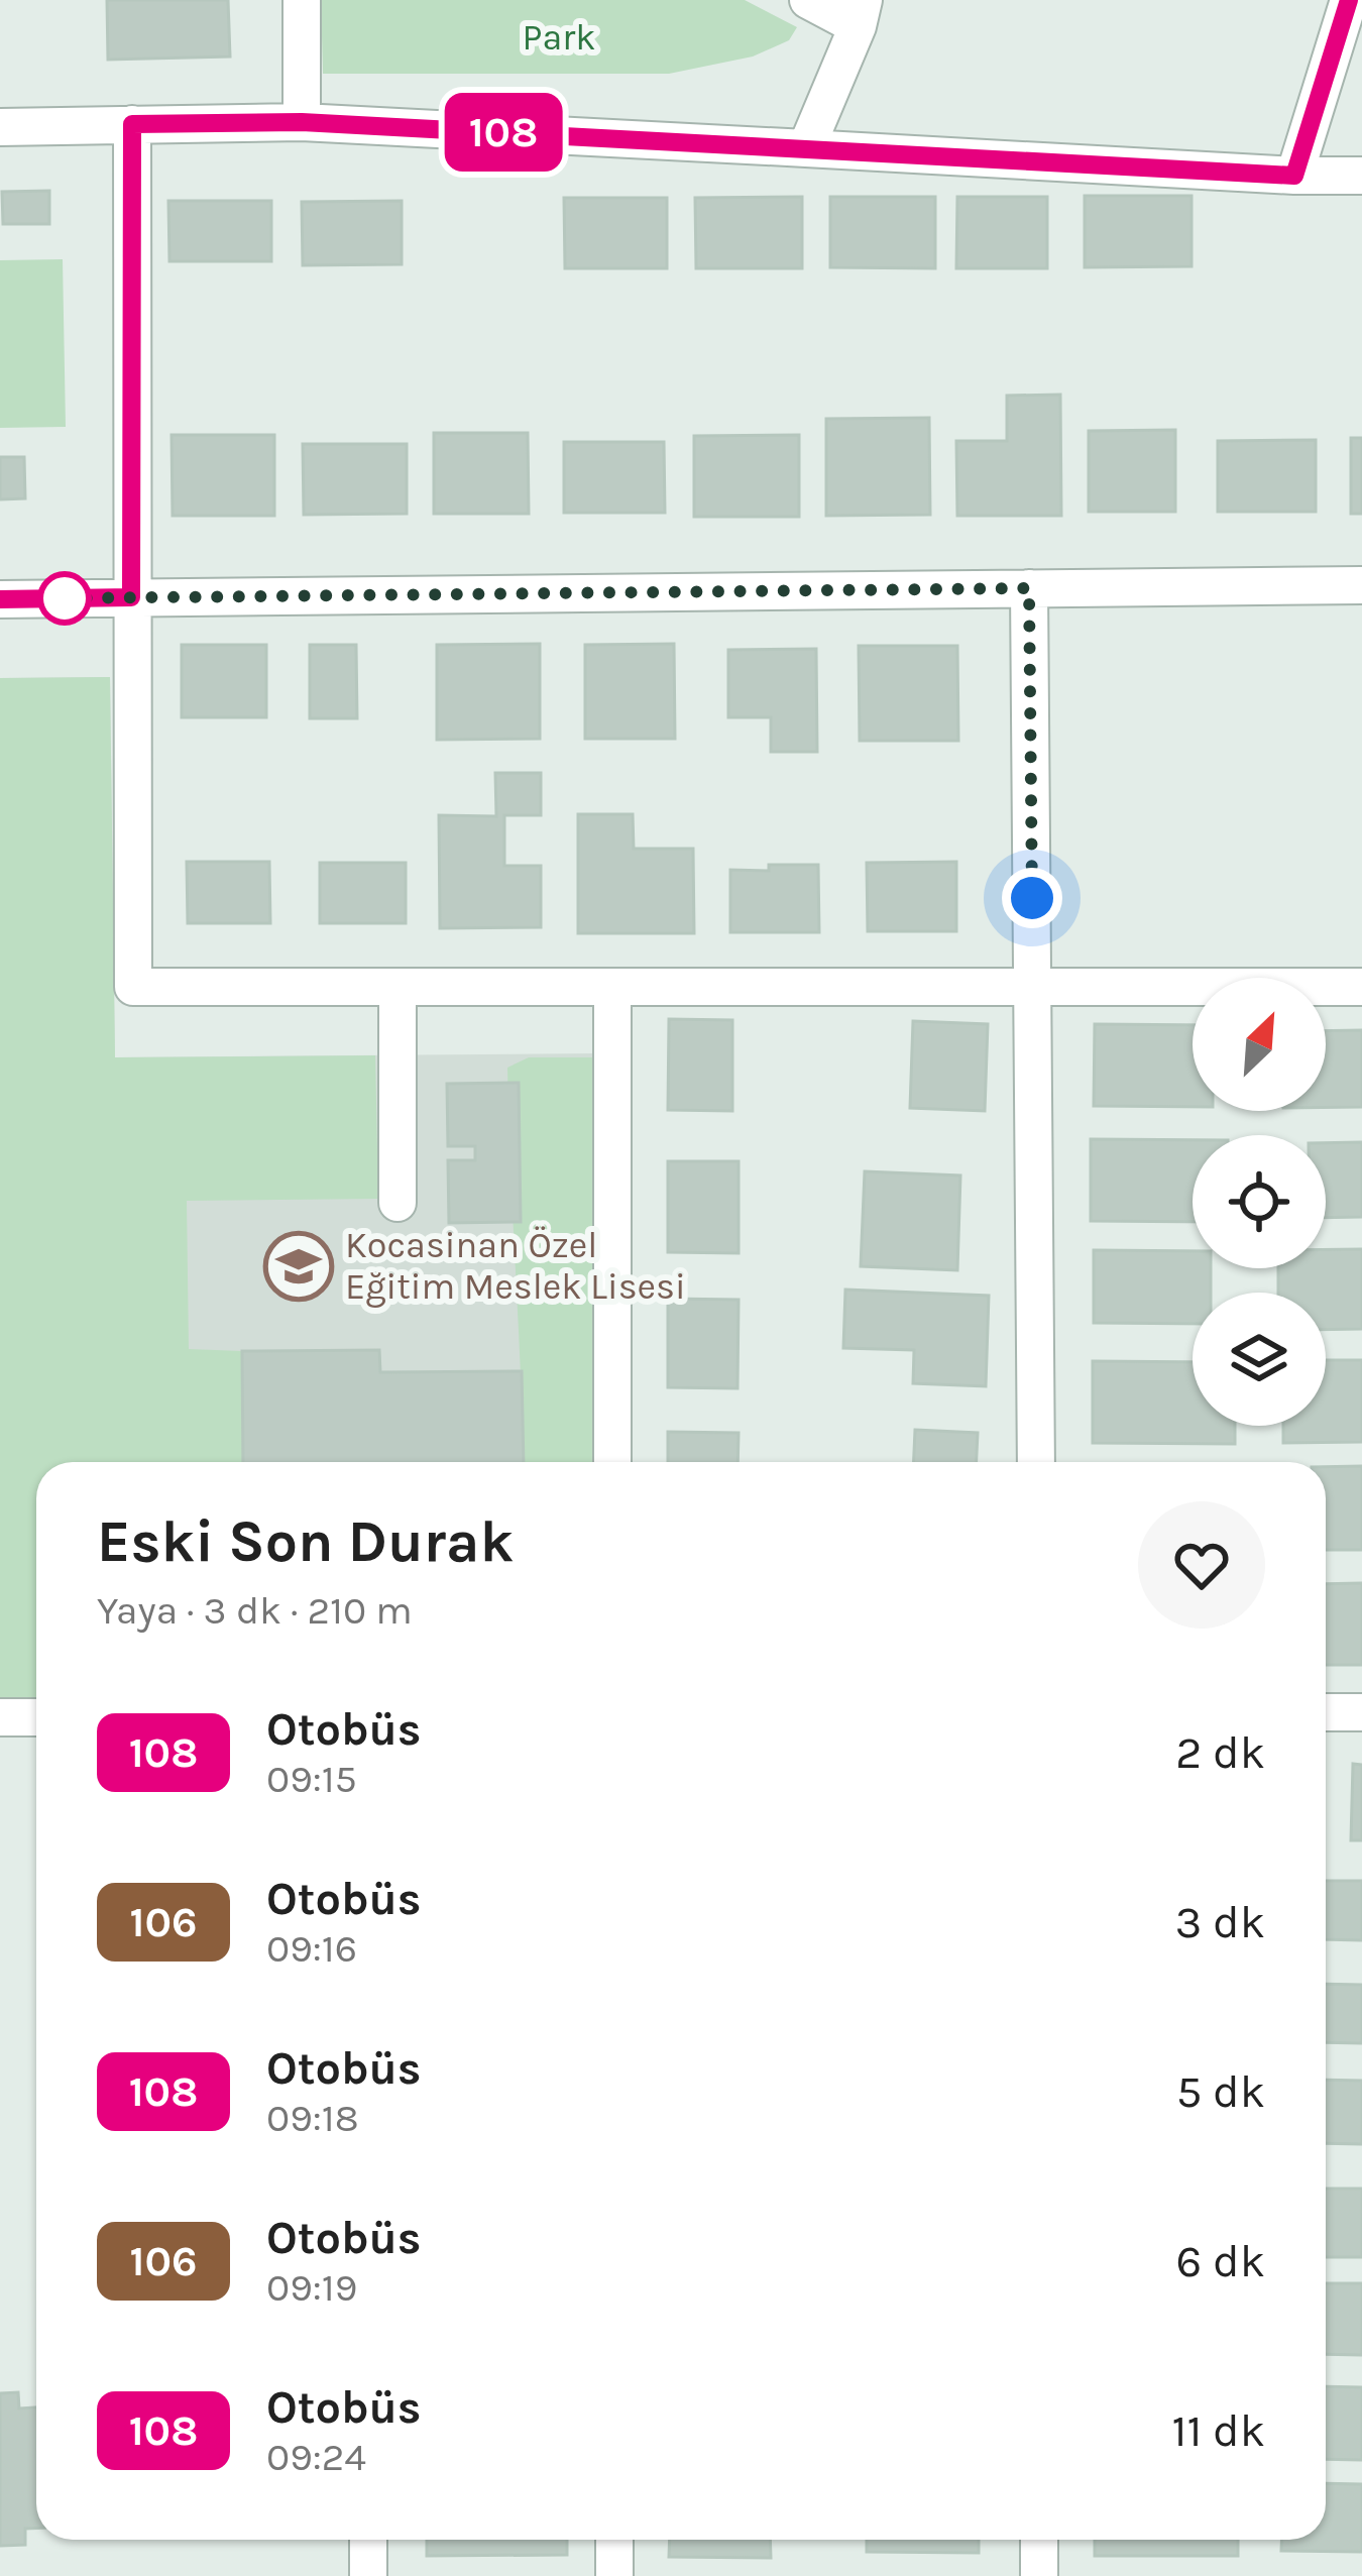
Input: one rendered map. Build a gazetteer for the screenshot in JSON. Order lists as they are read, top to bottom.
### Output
{
  "parks": ["Park"],
  "places": {
    "school or university": ["Kocasinan Özel Eğitim Meslek Lisesi"]
  },
  "lines": ["bus line 108"],
  "north": "top right",
  "page": {
    "on_map": "108",
    "heading": ["Eski Son Durak", "Yaya · 3 dk · 210 m"],
    "list": [
      {
        "mark": "108",
        "name": "Otobüs",
        "note": "09:15",
        "value": "2 dk"
      },
      {
        "mark": "106",
        "name": "Otobüs",
        "note": "09:16",
        "value": "3 dk"
      },
      {
        "mark": "108",
        "name": "Otobüs",
        "note": "09:18",
        "value": "5 dk"
      },
      {
        "mark": "106",
        "name": "Otobüs",
        "note": "09:19",
        "value": "6 dk"
      },
      {
        "mark": "108",
        "name": "Otobüs",
        "note": "09:24",
        "value": "11 dk"
      }
    ]
  }
}
